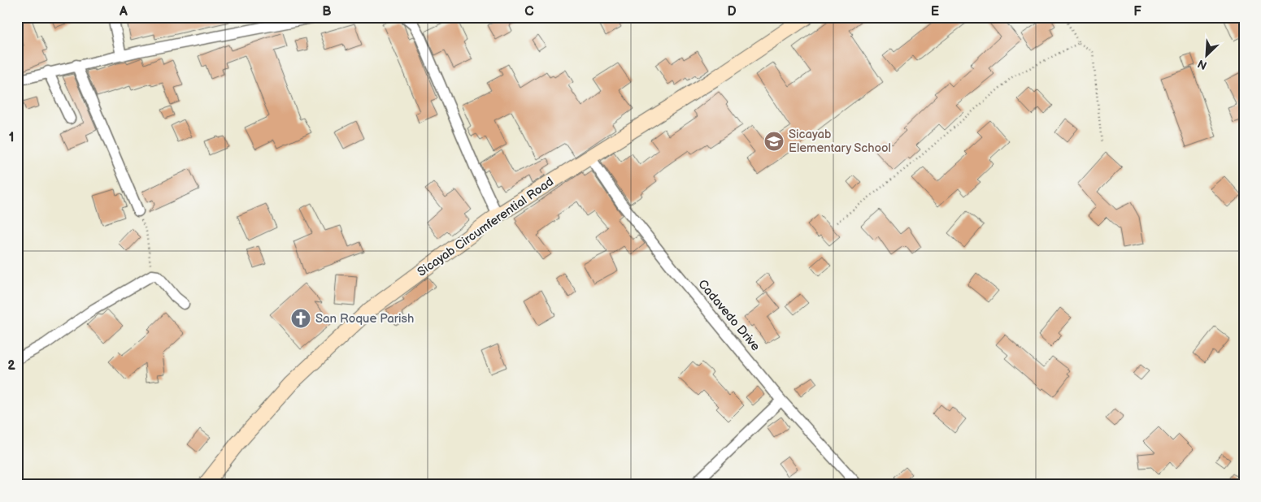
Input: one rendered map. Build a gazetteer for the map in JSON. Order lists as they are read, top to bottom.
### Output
{
  "streets": {
    "street": ["Sicayab Circumferential Road", "Cadavedo Drive"]
  },
  "crossings": [
    ["Sicayab Circumferential Road", "Cadavedo Drive"]
  ],
  "places": {
    "school or university": ["Sicayab Elementary School"],
    "church": ["San Roque Parish"]
  },
  "north": "bottom left",
  "grid": {
    "columns": [
      "A",
      "B",
      "C",
      "D",
      "E",
      "F"
    ],
    "rows": ["1", "2"]
  }
}
